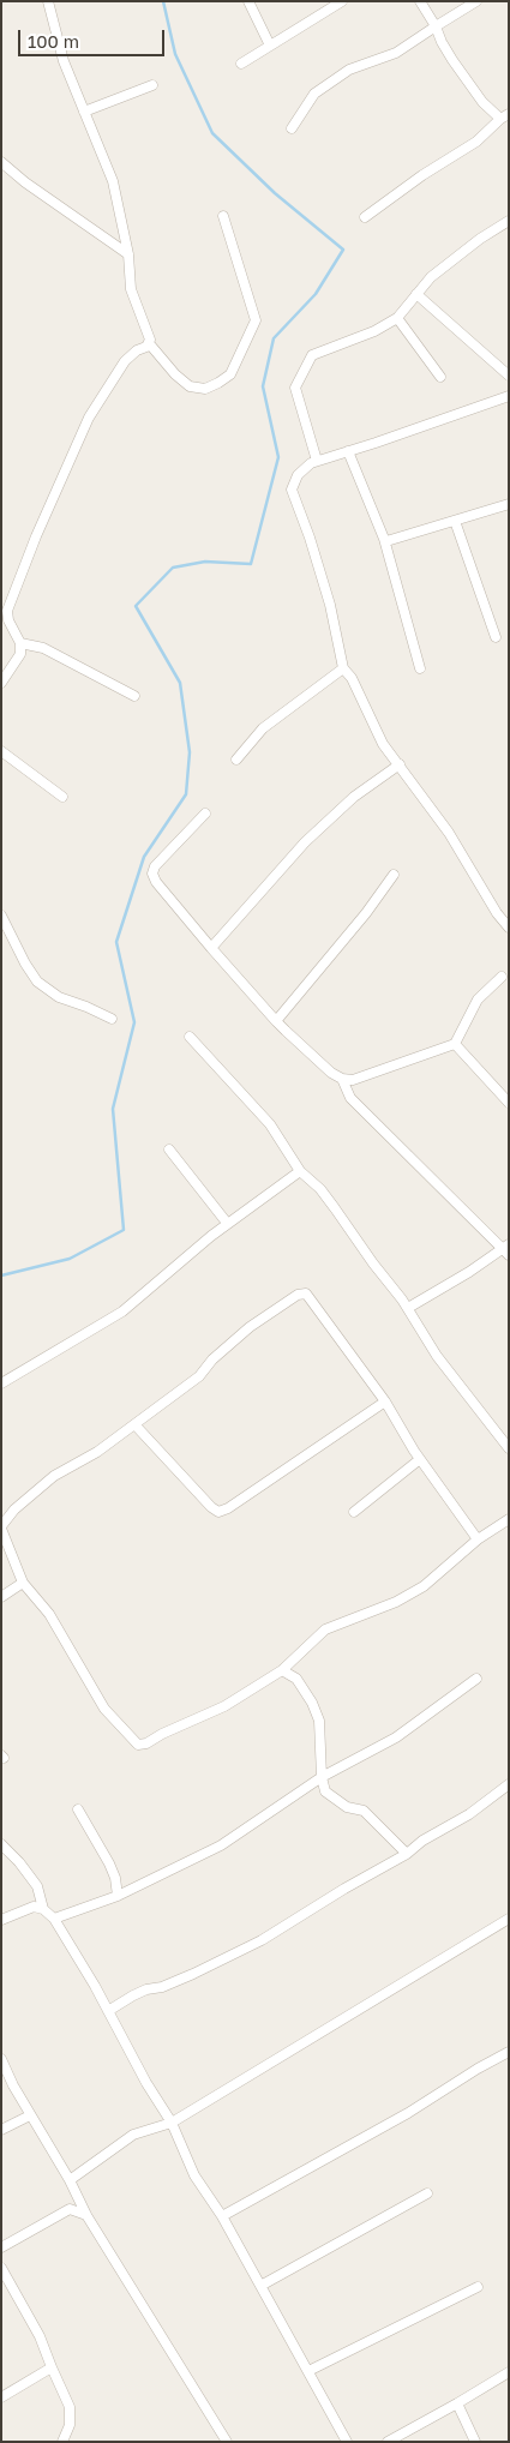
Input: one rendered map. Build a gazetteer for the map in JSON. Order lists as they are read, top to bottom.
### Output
{
  "scale_bar": "100 m"
}
